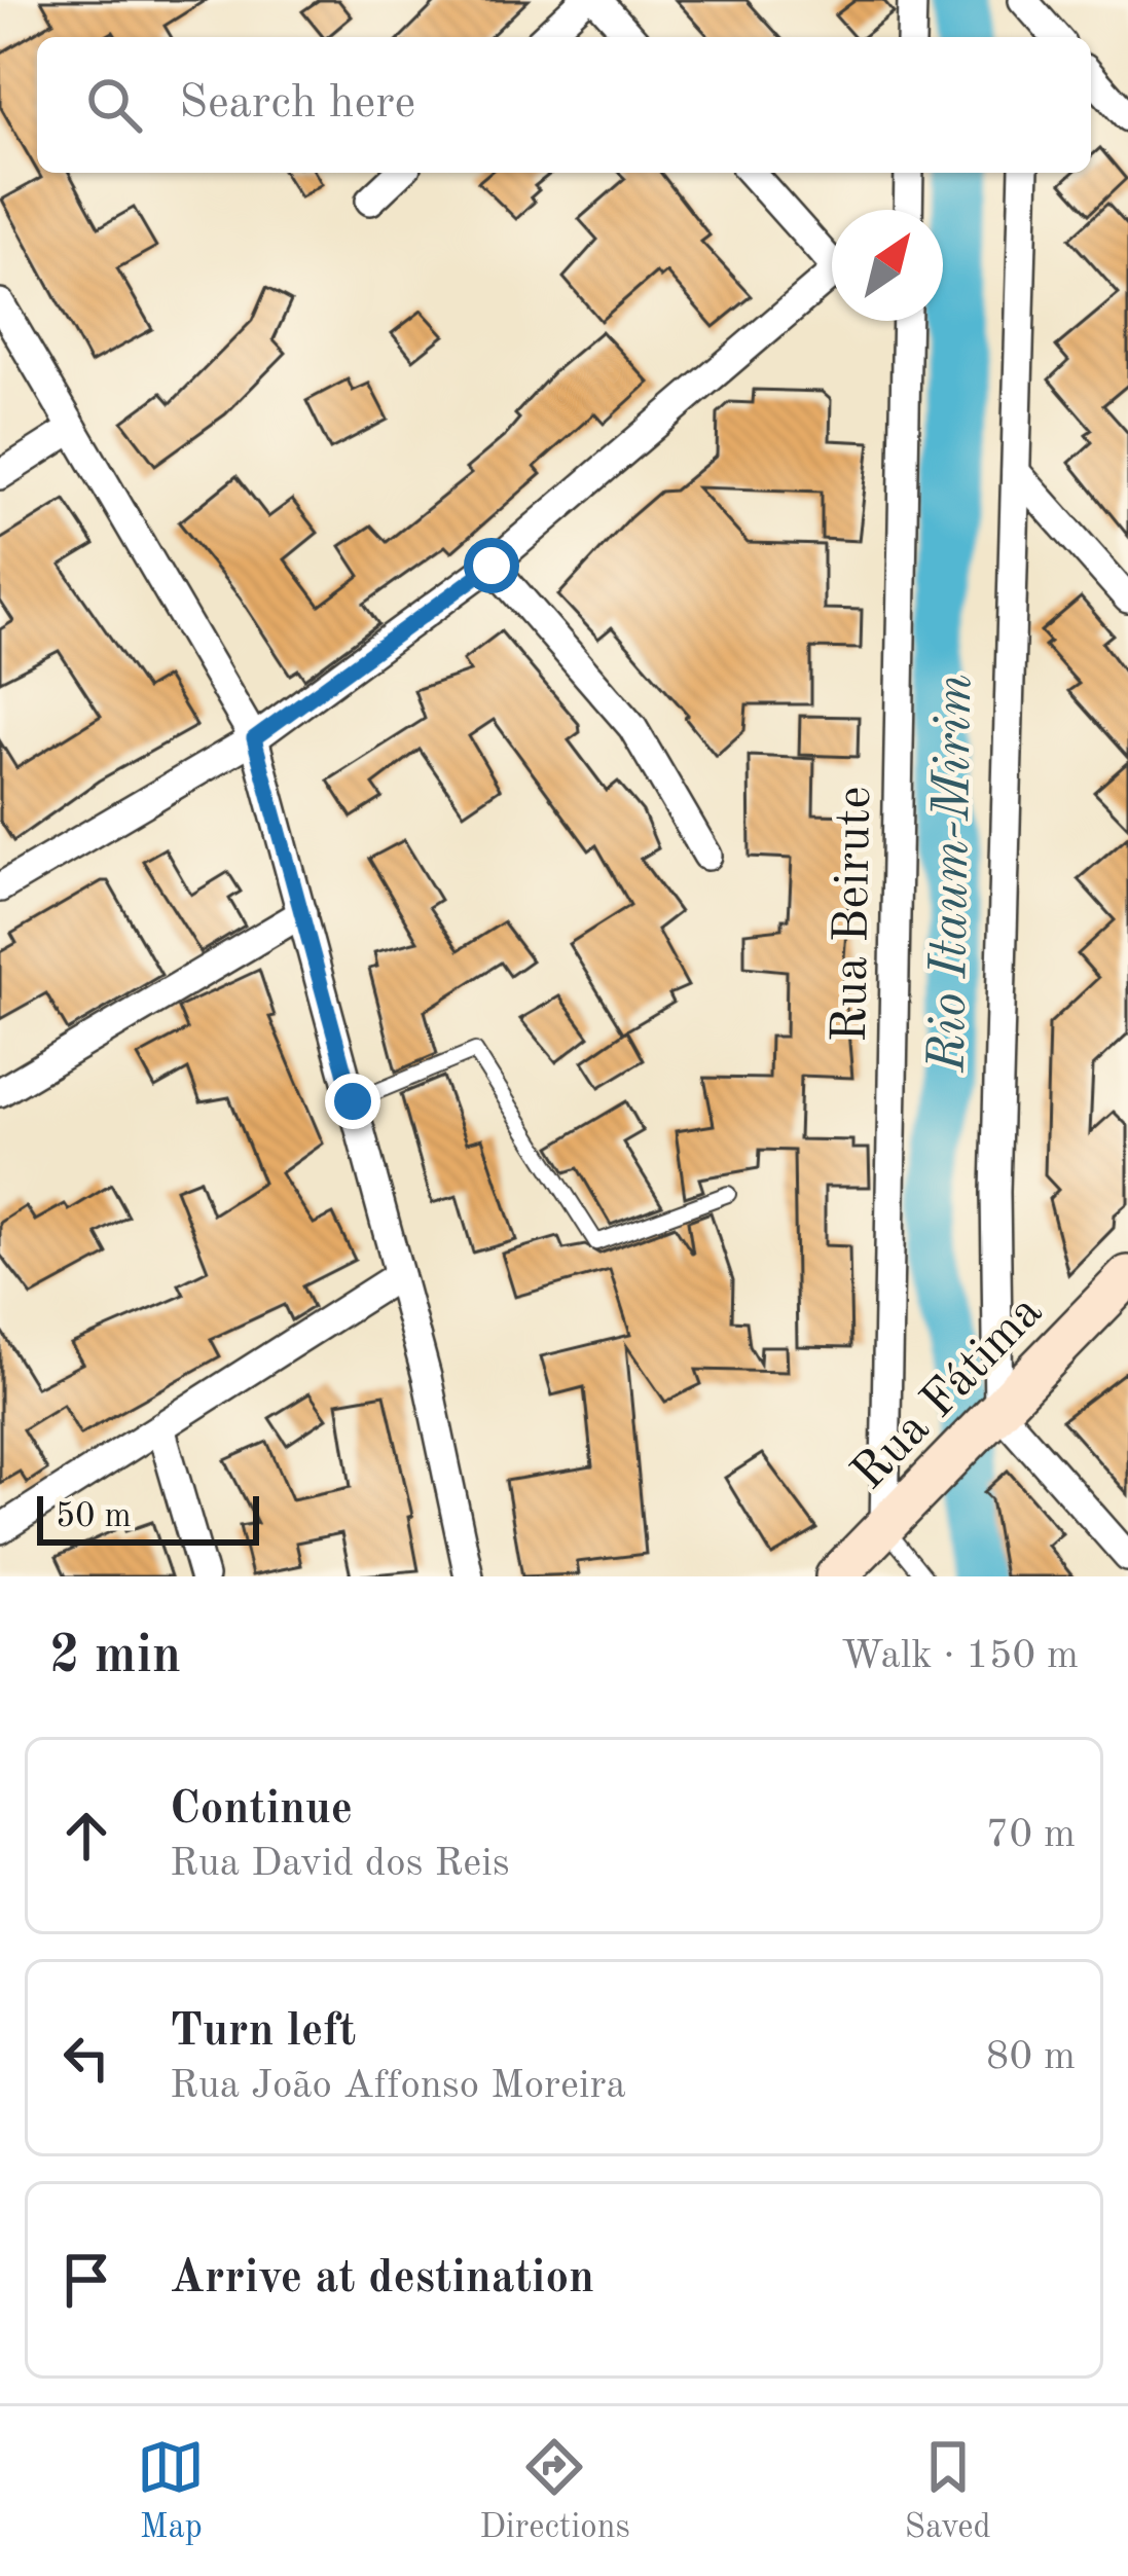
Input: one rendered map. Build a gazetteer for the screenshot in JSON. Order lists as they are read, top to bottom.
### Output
{
  "streets": {
    "main road": ["Rua Fátima"],
    "street": ["Rua Beirute"]
  },
  "crossings": [
    ["Rua Beirute", "Rua Fátima"]
  ],
  "water": ["Rio Itaum-Mirim"],
  "scale_bar": "50 m",
  "north": "top right",
  "page": {
    "search": "Search here",
    "scale": "50 m",
    "heading": ["2 min", "Walk · 150 m"],
    "list": [
      ["Continue", "Rua David dos Reis", "70 m"],
      ["Turn left", "Rua João Affonso Moreira", "80 m"],
      "Arrive at destination"
    ],
    "nav": ["Map", "Directions", "Saved"]
  }
}
